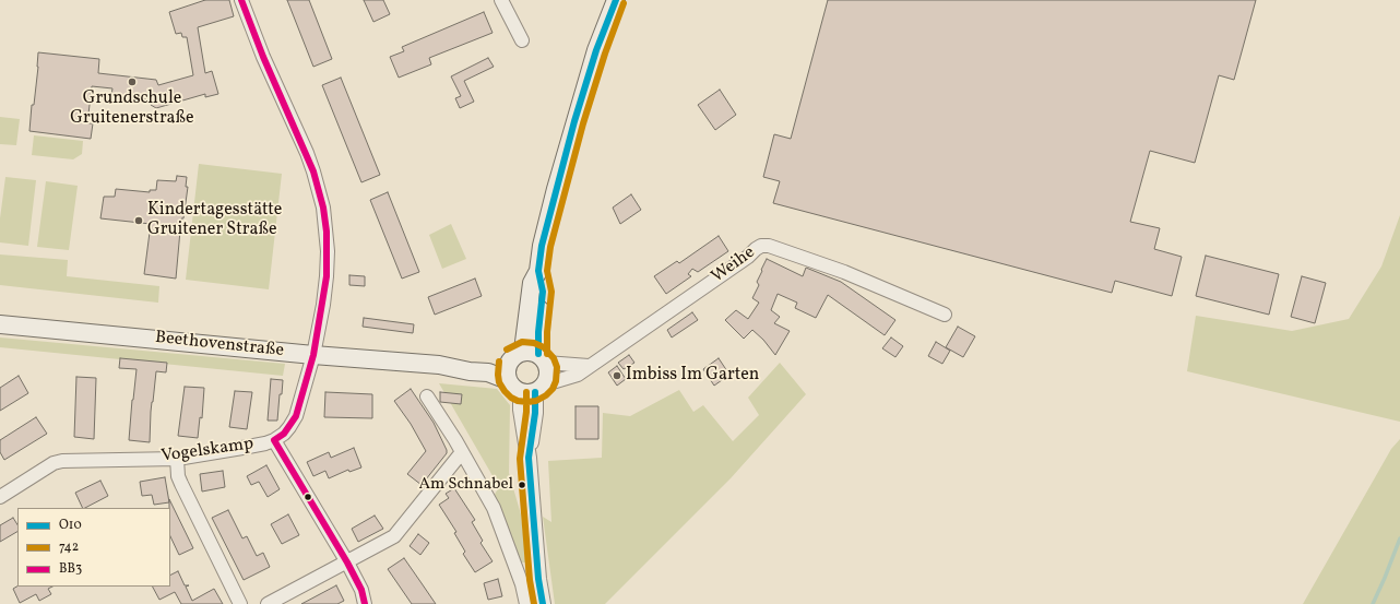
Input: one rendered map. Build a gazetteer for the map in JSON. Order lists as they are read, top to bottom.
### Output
{
  "streets": {
    "main road": ["Beethovenstraße"],
    "street": ["Weihe", "Vogelskamp"]
  },
  "crossings": [
    ["Weihe", "Beethovenstraße"],
    ["Beethovenstraße", "Vogelskamp"]
  ],
  "places": [
    "Grundschule Gruitenerstraße",
    "Kindertagesstätte Gruitener Straße",
    "Imbiss Im Garten",
    "Am Schnabel"
  ],
  "lines": ["transit line O10", "transit line BB3", "transit line 742"],
  "legend": ["O10", "742", "BB3"]
}
